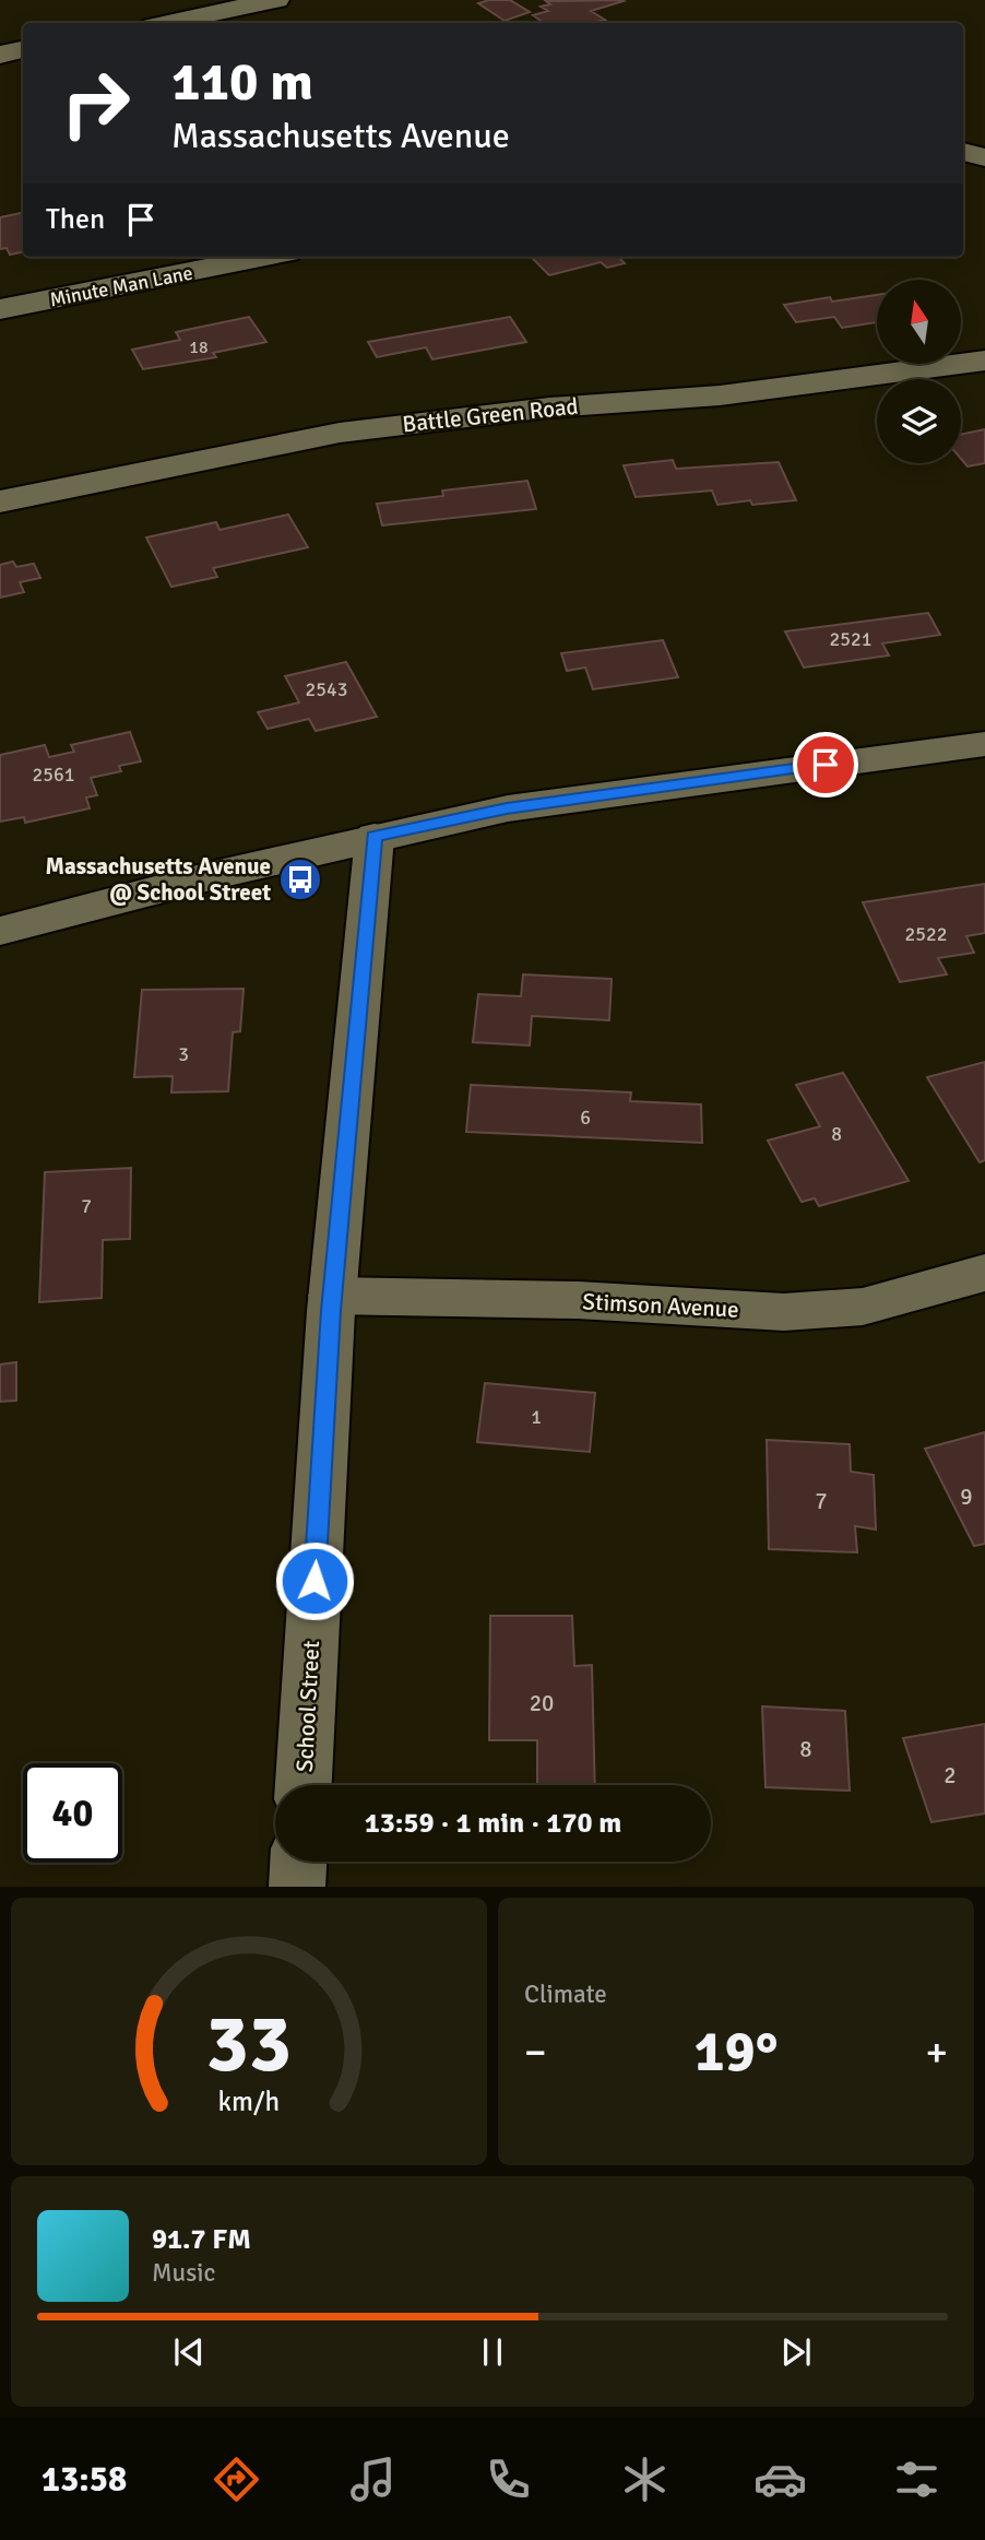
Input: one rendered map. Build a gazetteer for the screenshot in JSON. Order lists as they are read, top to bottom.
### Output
{
  "streets": {
    "street": [
      "Minute Man Lane",
      "Battle Green Road",
      "Stimson Avenue",
      "School Street"
    ]
  },
  "crossings": [
    ["Stimson Avenue", "School Street"]
  ],
  "places": {
    "bus stop": ["Massachusetts Avenue @ School Street"]
  },
  "house_numbers": [
    "18",
    "2521",
    "2543",
    "2561",
    "2522",
    "3",
    "6",
    "8",
    "7",
    "1",
    "9",
    "7",
    "20",
    "8",
    "2"
  ],
  "north": "top",
  "page": {
    "turn": ["110 m", "Massachusetts Avenue"],
    "then": "Then",
    "limit": "40",
    "trip": "13:59 · 1 min · 170 m",
    "tile": "Climate",
    "heat": ["−", "19°", "+"],
    "song": ["91.7 FM", "Music"],
    "tabs": "13:58",
    "gauge": ["33", "km/h"]
  }
}
